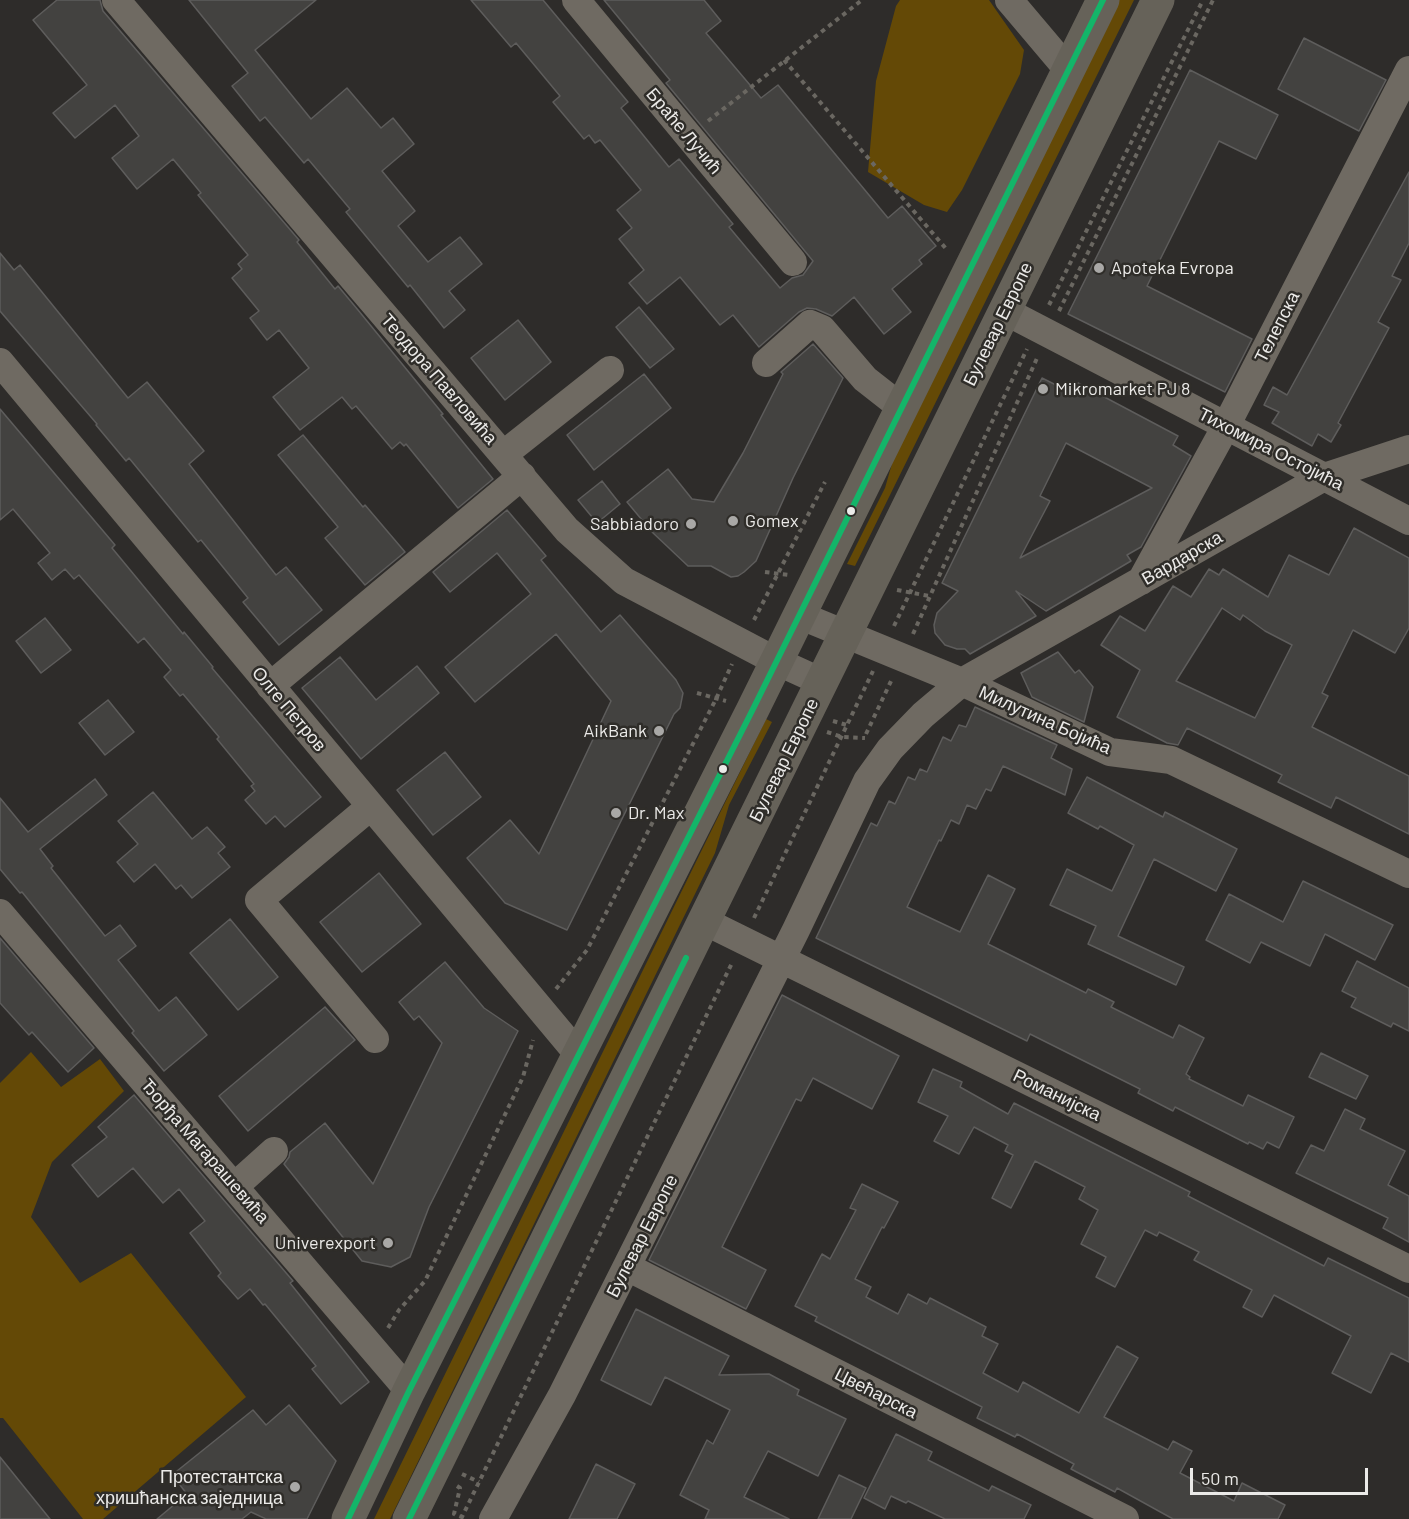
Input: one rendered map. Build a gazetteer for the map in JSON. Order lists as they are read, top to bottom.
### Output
{
  "streets": {
    "main road": ["Булевар Европе"],
    "street": [
      "Браће Лучић",
      "Телепска",
      "Теодора Павловића",
      "Тихомира Остојића",
      "Вардарска",
      "Олге Петров",
      "Милутина Бојића",
      "Романијска",
      "Ђорђа Магарашевића",
      "Цвећарска"
    ]
  },
  "crossings": [
    ["Булевар Европе", "Теодора Павловића"],
    ["Булевар Европе", "Тихомира Остојића"],
    ["Булевар Европе", "Вардарска"],
    ["Булевар Европе", "Милутина Бојића"],
    ["Булевар Европе", "Романијска"],
    ["Булевар Европе", "Цвећарска"],
    ["Телепска", "Тихомира Остојића"],
    ["Телепска", "Вардарска"],
    ["Тихомира Остојића", "Вардарска"],
    ["Вардарска", "Милутина Бојића"]
  ],
  "places": [
    "Apoteka Evropa",
    "Mikromarket PJ 8",
    "Gomex",
    "Sabbiadoro",
    "AikBank",
    "Dr. Max",
    "Univerexport",
    "Протестантска хришћанска заједница"
  ],
  "scale_bar": "50 m"
}
